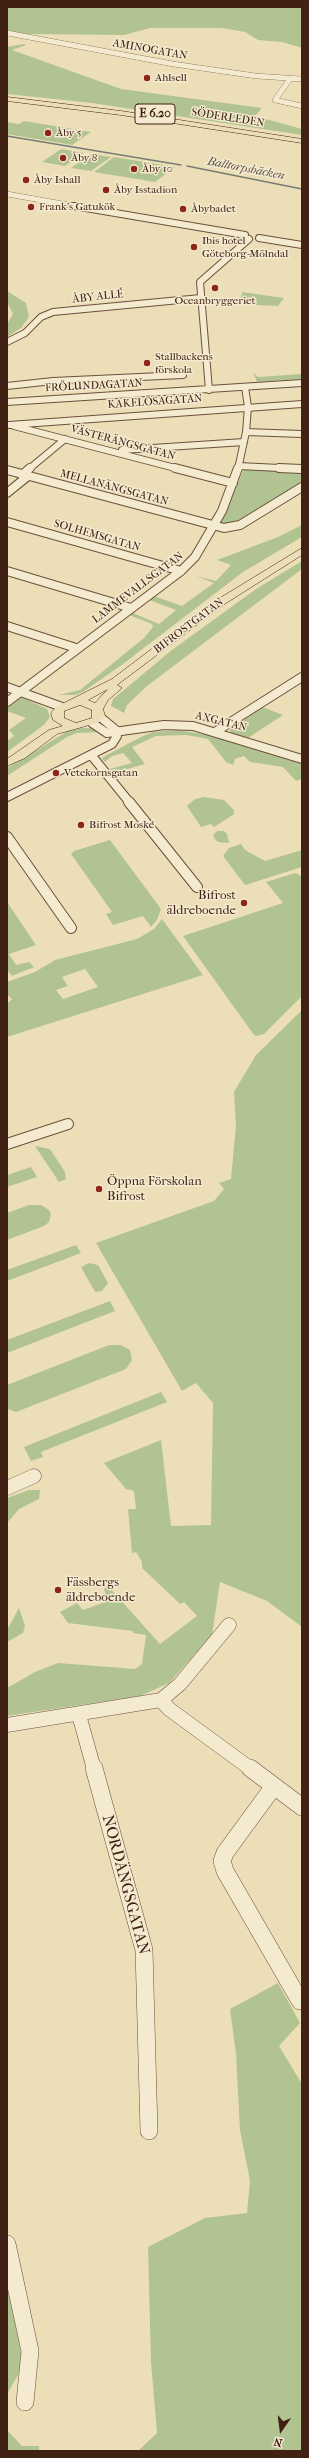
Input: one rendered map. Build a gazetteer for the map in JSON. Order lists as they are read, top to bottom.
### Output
{
  "streets": {
    "highway": ["E 6.20", "SÖDERLEDEN"],
    "main road": ["BIFROSTGATAN"],
    "street": [
      "AMINOGATAN",
      "ÅBY ALLÉ",
      "FRÖLUNDAGATAN",
      "KAKELÖSAGATAN",
      "VÄSTERÄNGSGATAN",
      "MELLANÄNGSGATAN",
      "SOLHEMSGATAN",
      "LAMMEVALLSGATAN",
      "AXGATAN",
      "NORDÄNGSGATAN"
    ]
  },
  "crossings": [
    ["FRÖLUNDAGATAN", "LAMMEVALLSGATAN"],
    ["KAKELÖSAGATAN", "VÄSTERÄNGSGATAN"],
    ["KAKELÖSAGATAN", "LAMMEVALLSGATAN"],
    ["VÄSTERÄNGSGATAN", "LAMMEVALLSGATAN"],
    ["MELLANÄNGSGATAN", "LAMMEVALLSGATAN"],
    ["SOLHEMSGATAN", "LAMMEVALLSGATAN"]
  ],
  "water": ["Balltorpsbäcken"],
  "places": [
    "Ahlsell",
    "Åby 5",
    "Åby 8",
    "Åby 10",
    "Åby Ishall",
    "Åby Isstadion",
    "Frank's Gatukök",
    "Åbybadet",
    "Ibis hotel Göteborg-Mölndal",
    "Oceanbryggeriet",
    "Stallbackens förskola",
    "Vetekornsgatan",
    "Bifrost Moské",
    "Bifrost äldreboende",
    "Öppna Förskolan Bifrost",
    "Fässbergs äldreboende"
  ],
  "north": "bottom"
}
